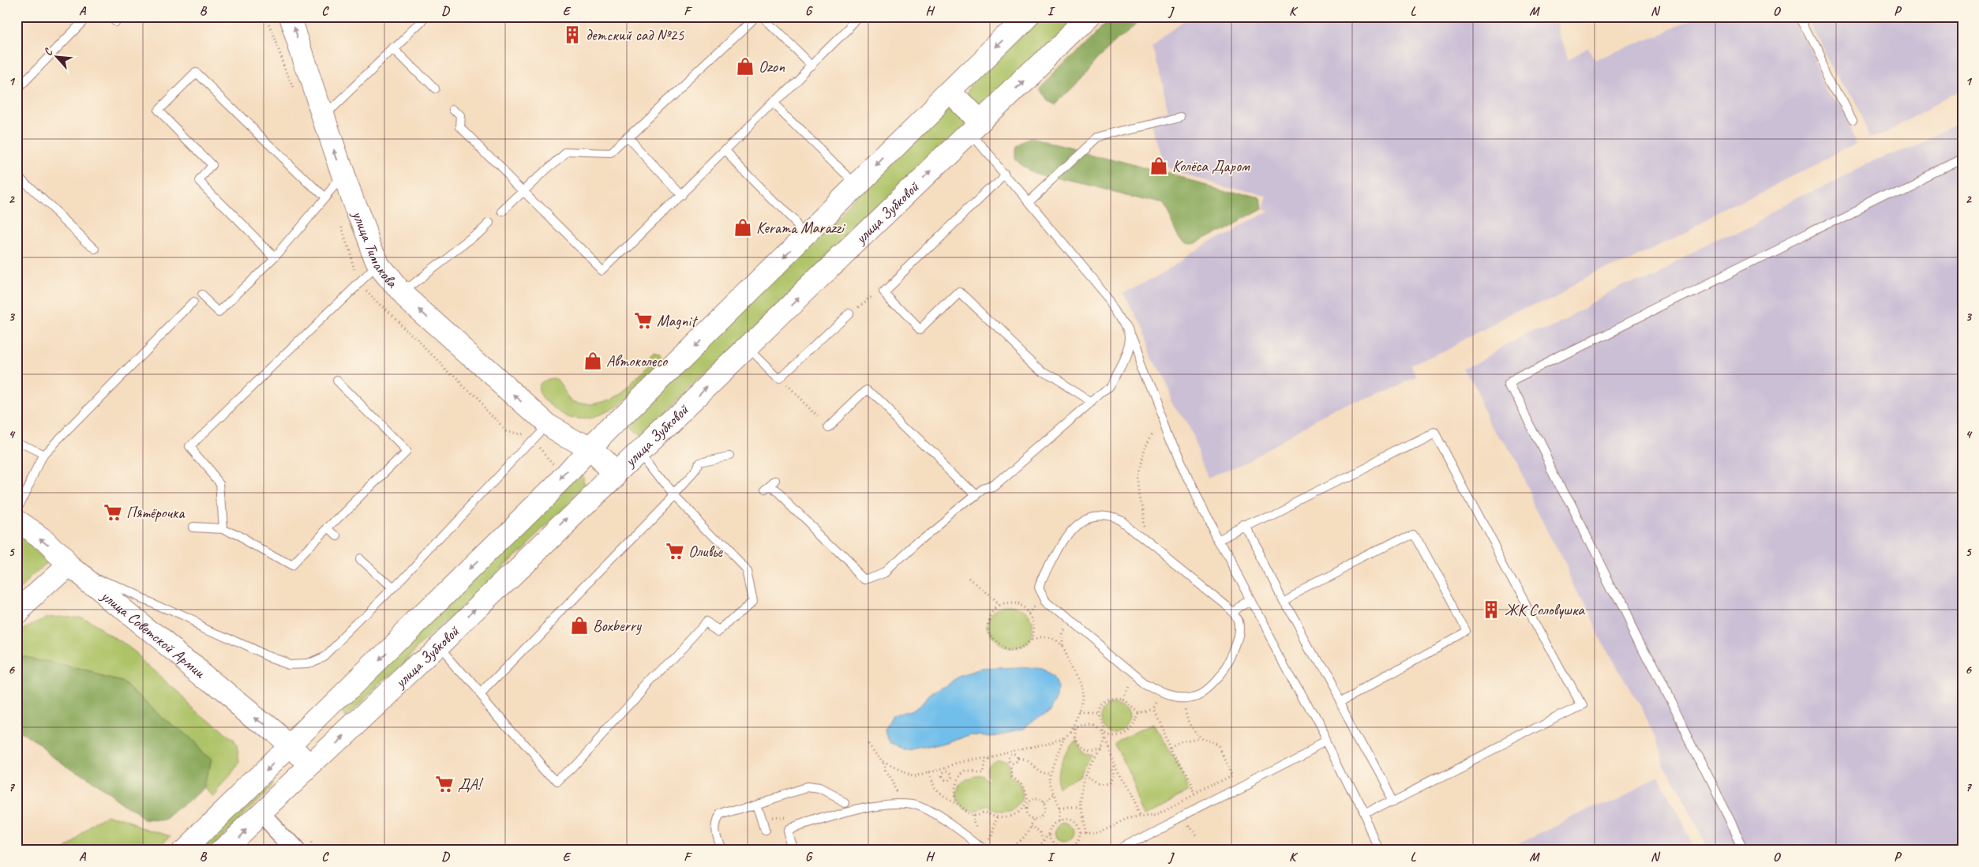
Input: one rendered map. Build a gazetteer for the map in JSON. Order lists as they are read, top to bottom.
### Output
{
  "streets": {
    "main road": ["улица Зубковой", "улица Тимакова", "улица Советской Армии"]
  },
  "crossings": [
    ["улица Зубковой", "улица Тимакова"],
    ["улица Зубковой", "улица Советской Армии"]
  ],
  "one_way": ["улица Тимакова", "улица Советской Армии"],
  "places": {
    "building": ["детский сад №25", "ЖК Соловушка"],
    "shop": [
      "Ozon",
      "Колёса Даром",
      "Kerama Marazzi",
      "Автоколесо",
      "Boxberry"
    ],
    "supermarket": [
      "Magnit",
      "Пятёрочка",
      "Оливье",
      "ДА!"
    ]
  },
  "north": "top left",
  "grid": {
    "columns": [
      "A",
      "B",
      "C",
      "D",
      "E",
      "F",
      "G",
      "H",
      "I",
      "J",
      "K",
      "L",
      "M",
      "N",
      "O",
      "P"
    ],
    "rows": [
      "1",
      "2",
      "3",
      "4",
      "5",
      "6",
      "7"
    ]
  }
}
